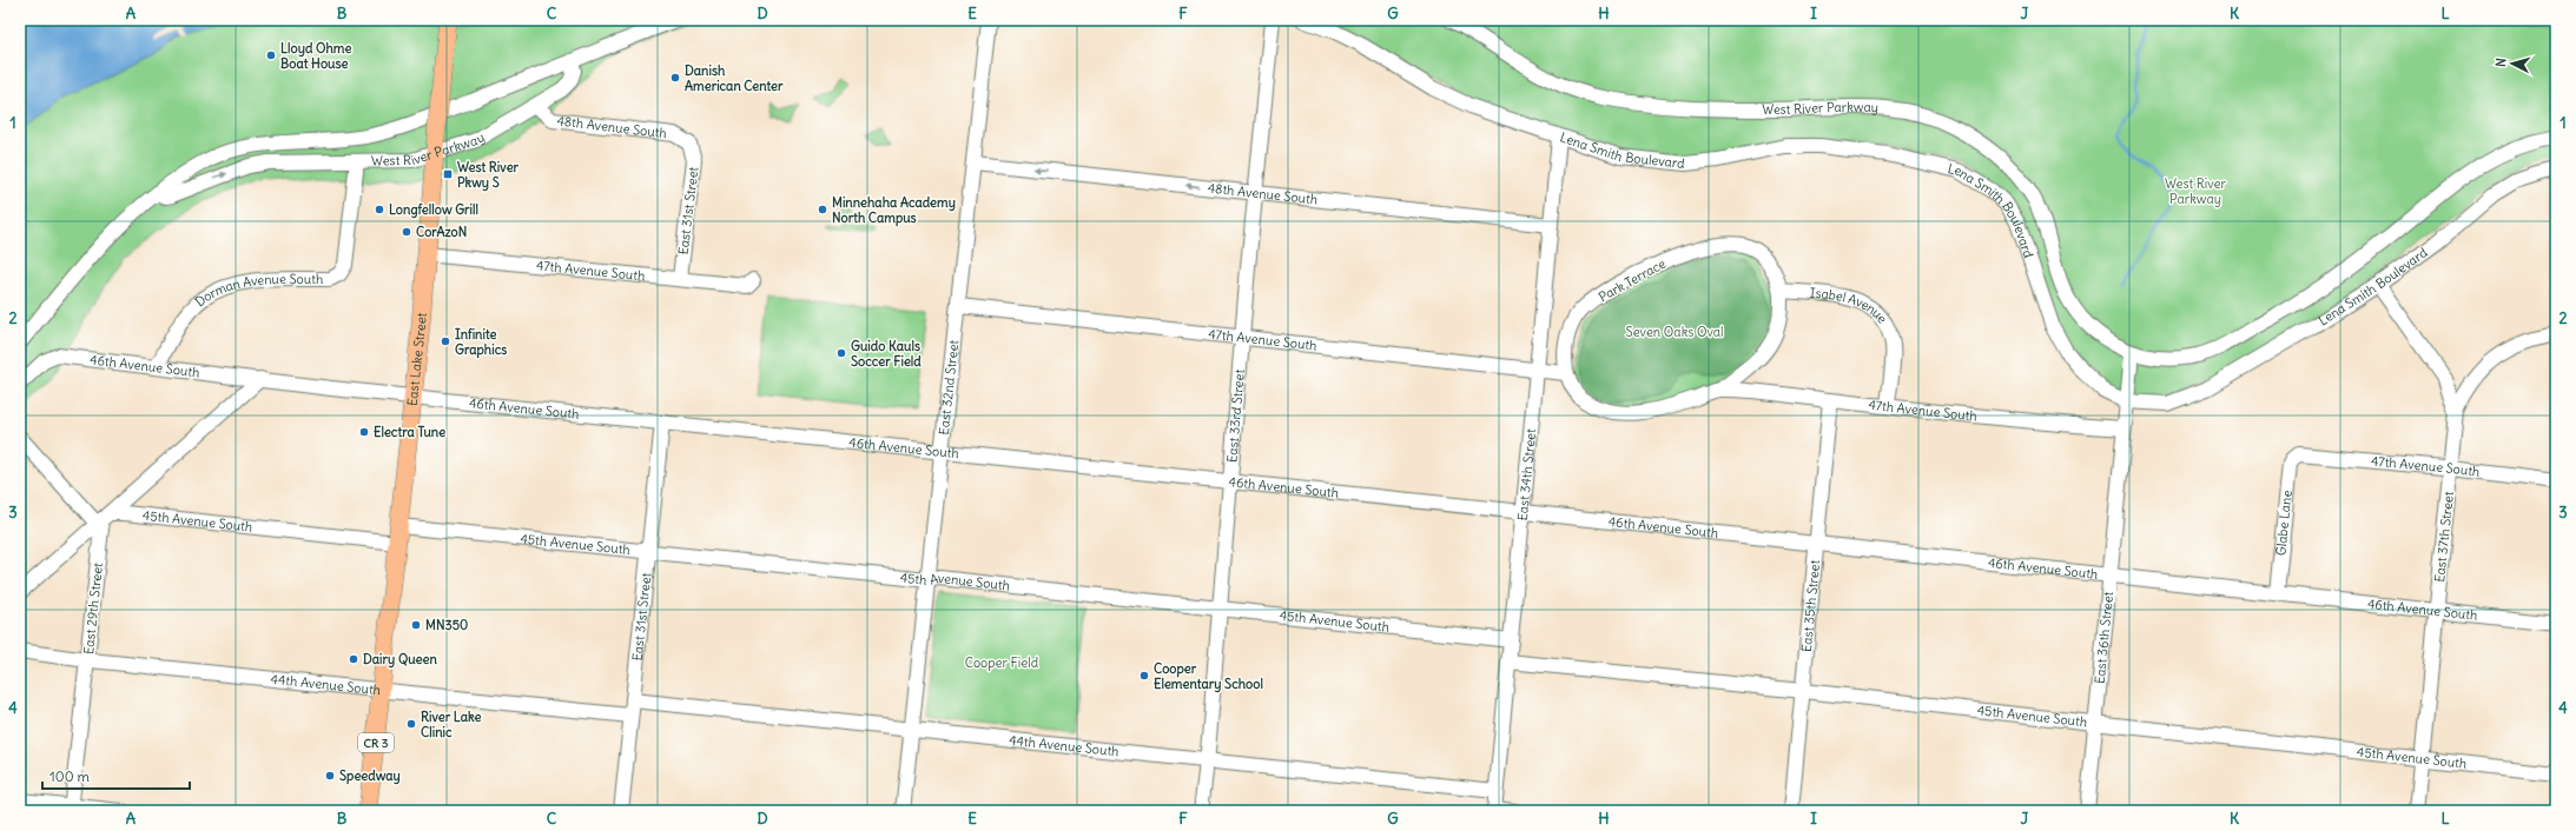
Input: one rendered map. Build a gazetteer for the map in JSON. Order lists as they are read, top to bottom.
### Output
{
  "streets": {
    "main road": ["East Lake Street", "CR 3"],
    "street": [
      "West River Parkway",
      "48th Avenue South",
      "Lena Smith Boulevard",
      "East 31st Street",
      "47th Avenue South",
      "Park Terrace",
      "Dorman Avenue South",
      "Isabel Avenue",
      "46th Avenue South",
      "East 32nd Street",
      "East 33rd Street",
      "East 34th Street",
      "45th Avenue South",
      "Glabe Lane",
      "East 37th Street",
      "East 35th Street",
      "East 29th Street",
      "East 36th Street",
      "44th Avenue South"
    ]
  },
  "crossings": [
    ["West River Parkway", "48th Avenue South"],
    ["West River Parkway", "Dorman Avenue South"],
    ["West River Parkway", "East Lake Street"],
    ["West River Parkway", "East 36th Street"],
    ["48th Avenue South", "East 31st Street"],
    ["48th Avenue South", "East 32nd Street"],
    ["48th Avenue South", "East 33rd Street"],
    ["48th Avenue South", "East 34th Street"],
    ["Lena Smith Boulevard", "East 34th Street"],
    ["Lena Smith Boulevard", "East 37th Street"],
    ["Lena Smith Boulevard", "East 36th Street"],
    ["East 31st Street", "47th Avenue South"],
    ["East 31st Street", "46th Avenue South"],
    ["East 31st Street", "45th Avenue South"],
    ["East 31st Street", "44th Avenue South"],
    ["47th Avenue South", "Park Terrace"],
    ["47th Avenue South", "Isabel Avenue"],
    ["47th Avenue South", "East Lake Street"],
    ["47th Avenue South", "East 32nd Street"],
    ["47th Avenue South", "East 33rd Street"],
    ["47th Avenue South", "East 34th Street"],
    ["47th Avenue South", "Glabe Lane"],
    ["47th Avenue South", "East 37th Street"],
    ["47th Avenue South", "East 35th Street"],
    ["47th Avenue South", "East 36th Street"],
    ["Park Terrace", "Isabel Avenue"],
    ["Dorman Avenue South", "46th Avenue South"],
    ["East Lake Street", "46th Avenue South"],
    ["East Lake Street", "45th Avenue South"],
    ["East Lake Street", "44th Avenue South"],
    ["46th Avenue South", "East 32nd Street"],
    ["46th Avenue South", "East 33rd Street"],
    ["46th Avenue South", "East 34th Street"],
    ["46th Avenue South", "Glabe Lane"],
    ["46th Avenue South", "East 37th Street"],
    ["46th Avenue South", "East 35th Street"],
    ["46th Avenue South", "East 36th Street"],
    ["East 32nd Street", "45th Avenue South"],
    ["East 32nd Street", "44th Avenue South"],
    ["East 33rd Street", "45th Avenue South"],
    ["East 33rd Street", "44th Avenue South"],
    ["East 34th Street", "45th Avenue South"],
    ["East 34th Street", "44th Avenue South"],
    ["45th Avenue South", "East 37th Street"],
    ["45th Avenue South", "East 35th Street"],
    ["45th Avenue South", "East 36th Street"],
    ["East 29th Street", "44th Avenue South"]
  ],
  "one_way": ["48th Avenue South"],
  "parks": ["West River Parkway", "Seven Oaks Oval", "Cooper Field"],
  "places": {
    "other": [
      "Lloyd Ohme Boat House",
      "Danish American Center",
      "Longfellow Grill",
      "Minnehaha Academy North Campus",
      "CorAzoN",
      "Infinite Graphics",
      "Guido Kauls Soccer Field",
      "Electra Tune",
      "MN350",
      "Dairy Queen",
      "Cooper Elementary School",
      "River Lake Clinic",
      "Speedway"
    ],
    "transit": ["West River Pkwy S"]
  },
  "scale_bar": "100 m",
  "north": "left",
  "grid": {
    "columns": [
      "A",
      "B",
      "C",
      "D",
      "E",
      "F",
      "G",
      "H",
      "I",
      "J",
      "K",
      "L"
    ],
    "rows": [
      "1",
      "2",
      "3",
      "4"
    ]
  }
}
